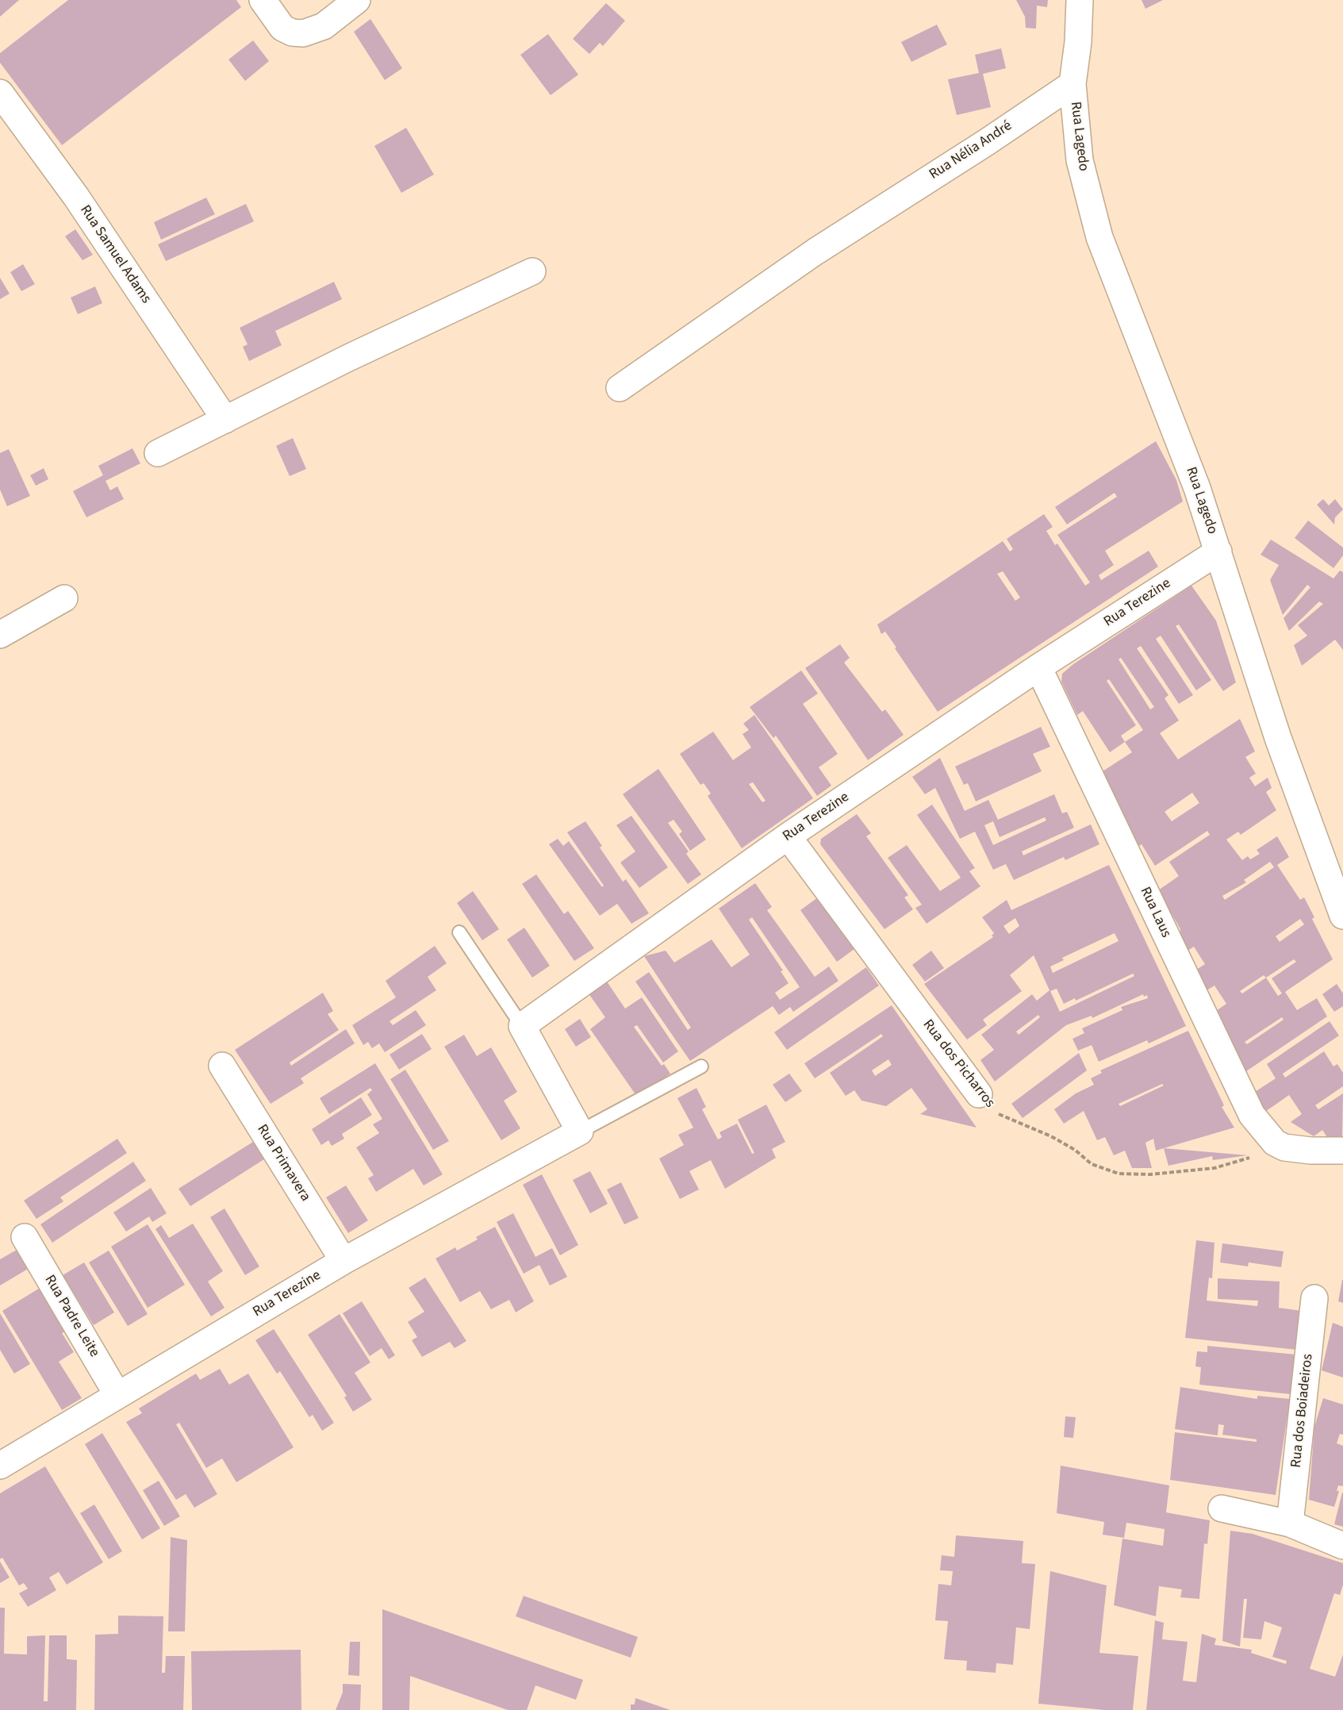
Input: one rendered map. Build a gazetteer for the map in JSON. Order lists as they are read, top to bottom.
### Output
{
  "streets": {
    "street": [
      "Rua Lagedo",
      "Rua Nélia André",
      "Rua Samuel Adams",
      "Rua Terezine",
      "Rua Laus",
      "Rua dos Picharros",
      "Rua Primavera",
      "Rua Padre Leite",
      "Rua dos Boiadeiros"
    ]
  },
  "crossings": [
    ["Rua Lagedo", "Rua Nélia André"],
    ["Rua Lagedo", "Rua Terezine"],
    ["Rua Terezine", "Rua Laus"],
    ["Rua Terezine", "Rua dos Picharros"],
    ["Rua Terezine", "Rua Primavera"],
    ["Rua Terezine", "Rua Padre Leite"],
    ["Rua Laus", "Rua dos Picharros"]
  ]
}
